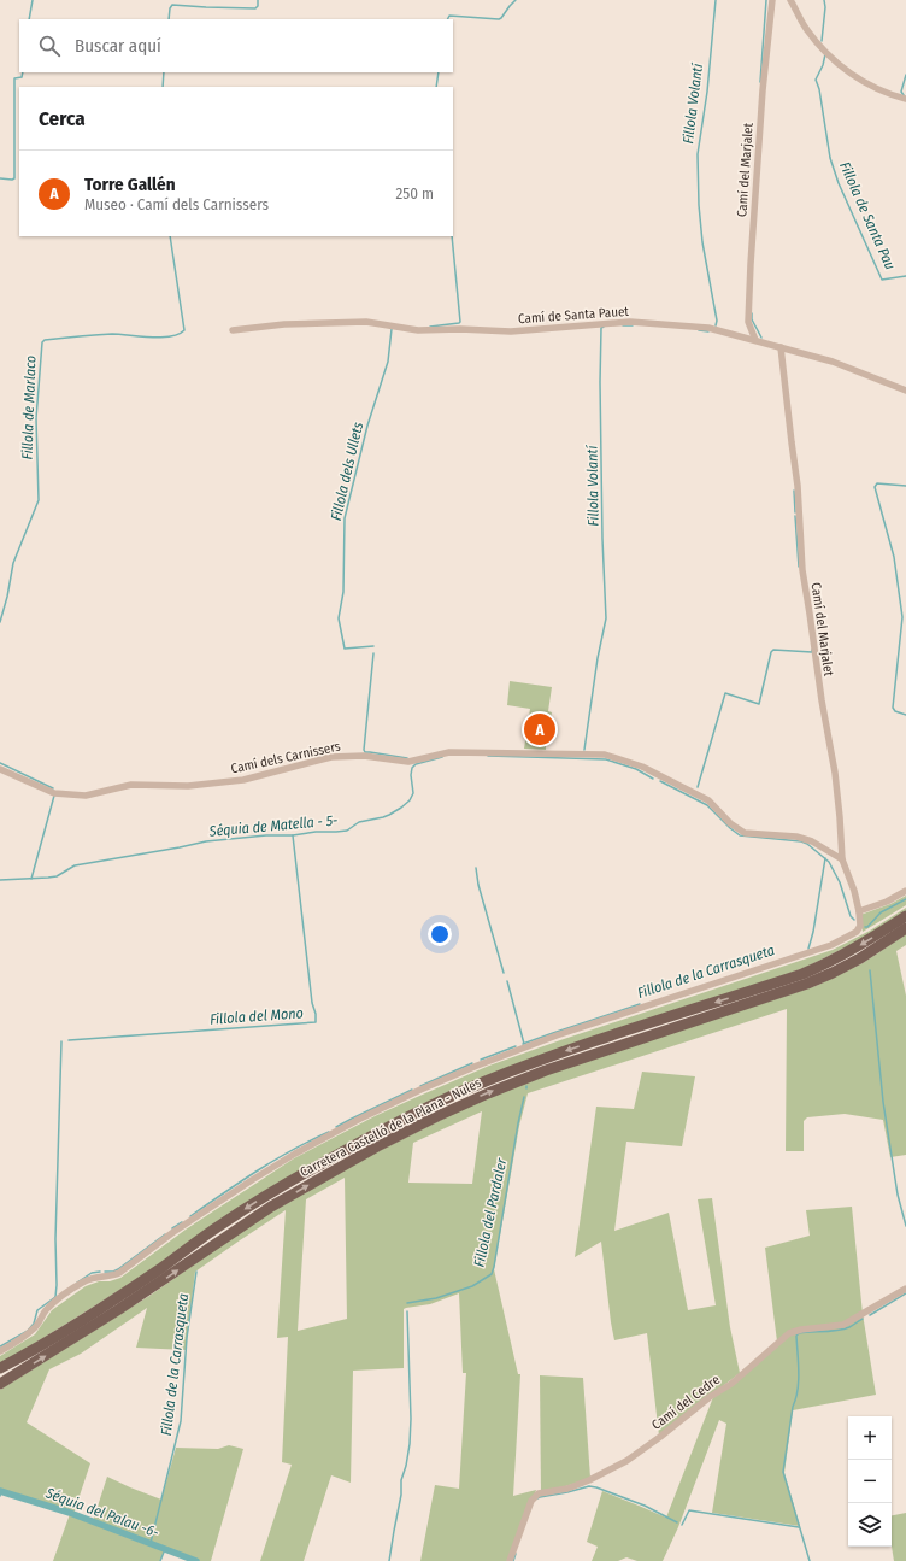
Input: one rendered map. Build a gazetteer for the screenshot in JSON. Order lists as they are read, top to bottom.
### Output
{
  "streets": {
    "main road": ["Carretera Castelló de la Plana - Nules"],
    "street": [
      "Camí del Marjalet",
      "Camí de Santa Pauet",
      "Camí dels Carnissers",
      "Camí del Cedre"
    ]
  },
  "crossings": [
    ["Camí del Marjalet", "Camí de Santa Pauet"],
    ["Camí del Marjalet", "Camí dels Carnissers"]
  ],
  "water": [
    "Fillola Volantí",
    "Fillola de Santa Pau",
    "Fillola de Marlaco",
    "Fillola dels Ullets",
    "Séquia de Matella - 5-",
    "Fillola de la Carrasqueta",
    "Fillola del Mono",
    "Fillola del Pardaler",
    "Séquia del Palau -6-"
  ],
  "page": {
    "search": "Buscar aquí",
    "heading": "Cerca",
    "list": [
      {
        "mark": "A",
        "name": "Torre Gallén",
        "note": "Museo · Camí dels Carnissers",
        "value": "250 m"
      }
    ],
    "pins": "A",
    "map_buttons": ["+", "−"]
  }
}
